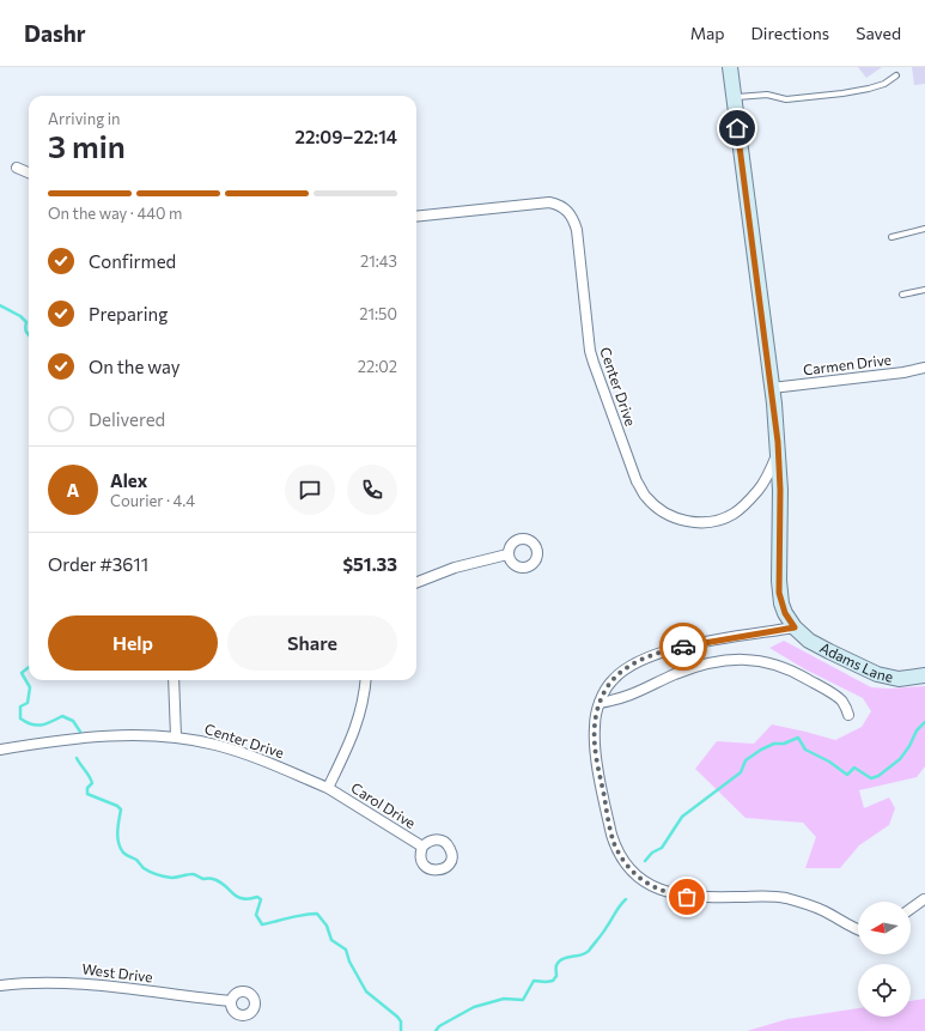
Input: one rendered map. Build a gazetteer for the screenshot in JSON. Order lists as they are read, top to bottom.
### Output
{
  "streets": {
    "street": [
      "Carmen Drive",
      "Center Drive",
      "Adams Lane",
      "Carol Drive",
      "West Drive"
    ]
  },
  "crossings": [
    ["Center Drive", "Carol Drive"]
  ],
  "north": "left",
  "page": {
    "header": "Dashr",
    "nav": ["Map", "Directions", "Saved"],
    "heading": ["3 min", "Arriving in", "22:09–22:14"],
    "panel": [
      "Alex",
      "Courier · 4.4",
      "Order #3611",
      "$51.33"
    ],
    "bar": "On the way · 440 m",
    "list": [
      ["Confirmed", "21:43"],
      ["Preparing", "21:50"],
      ["On the way", "22:02"],
      "Delivered"
    ],
    "round": "A",
    "buttons": ["Help", "Share"]
  }
}
